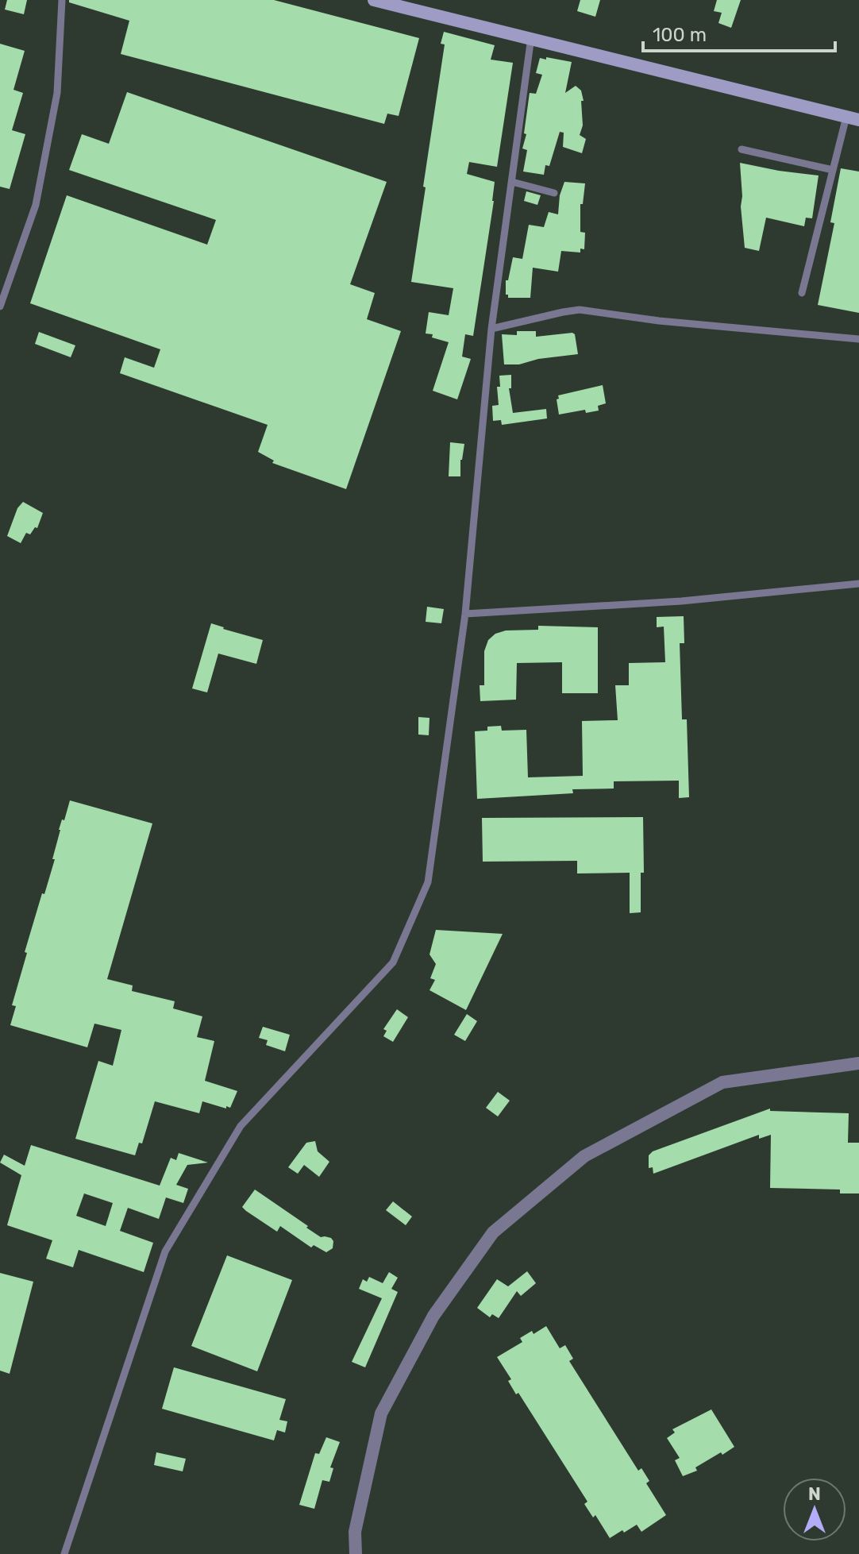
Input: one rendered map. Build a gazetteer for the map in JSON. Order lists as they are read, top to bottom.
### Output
{
  "scale_bar": "100 m",
  "north": "top"
}
